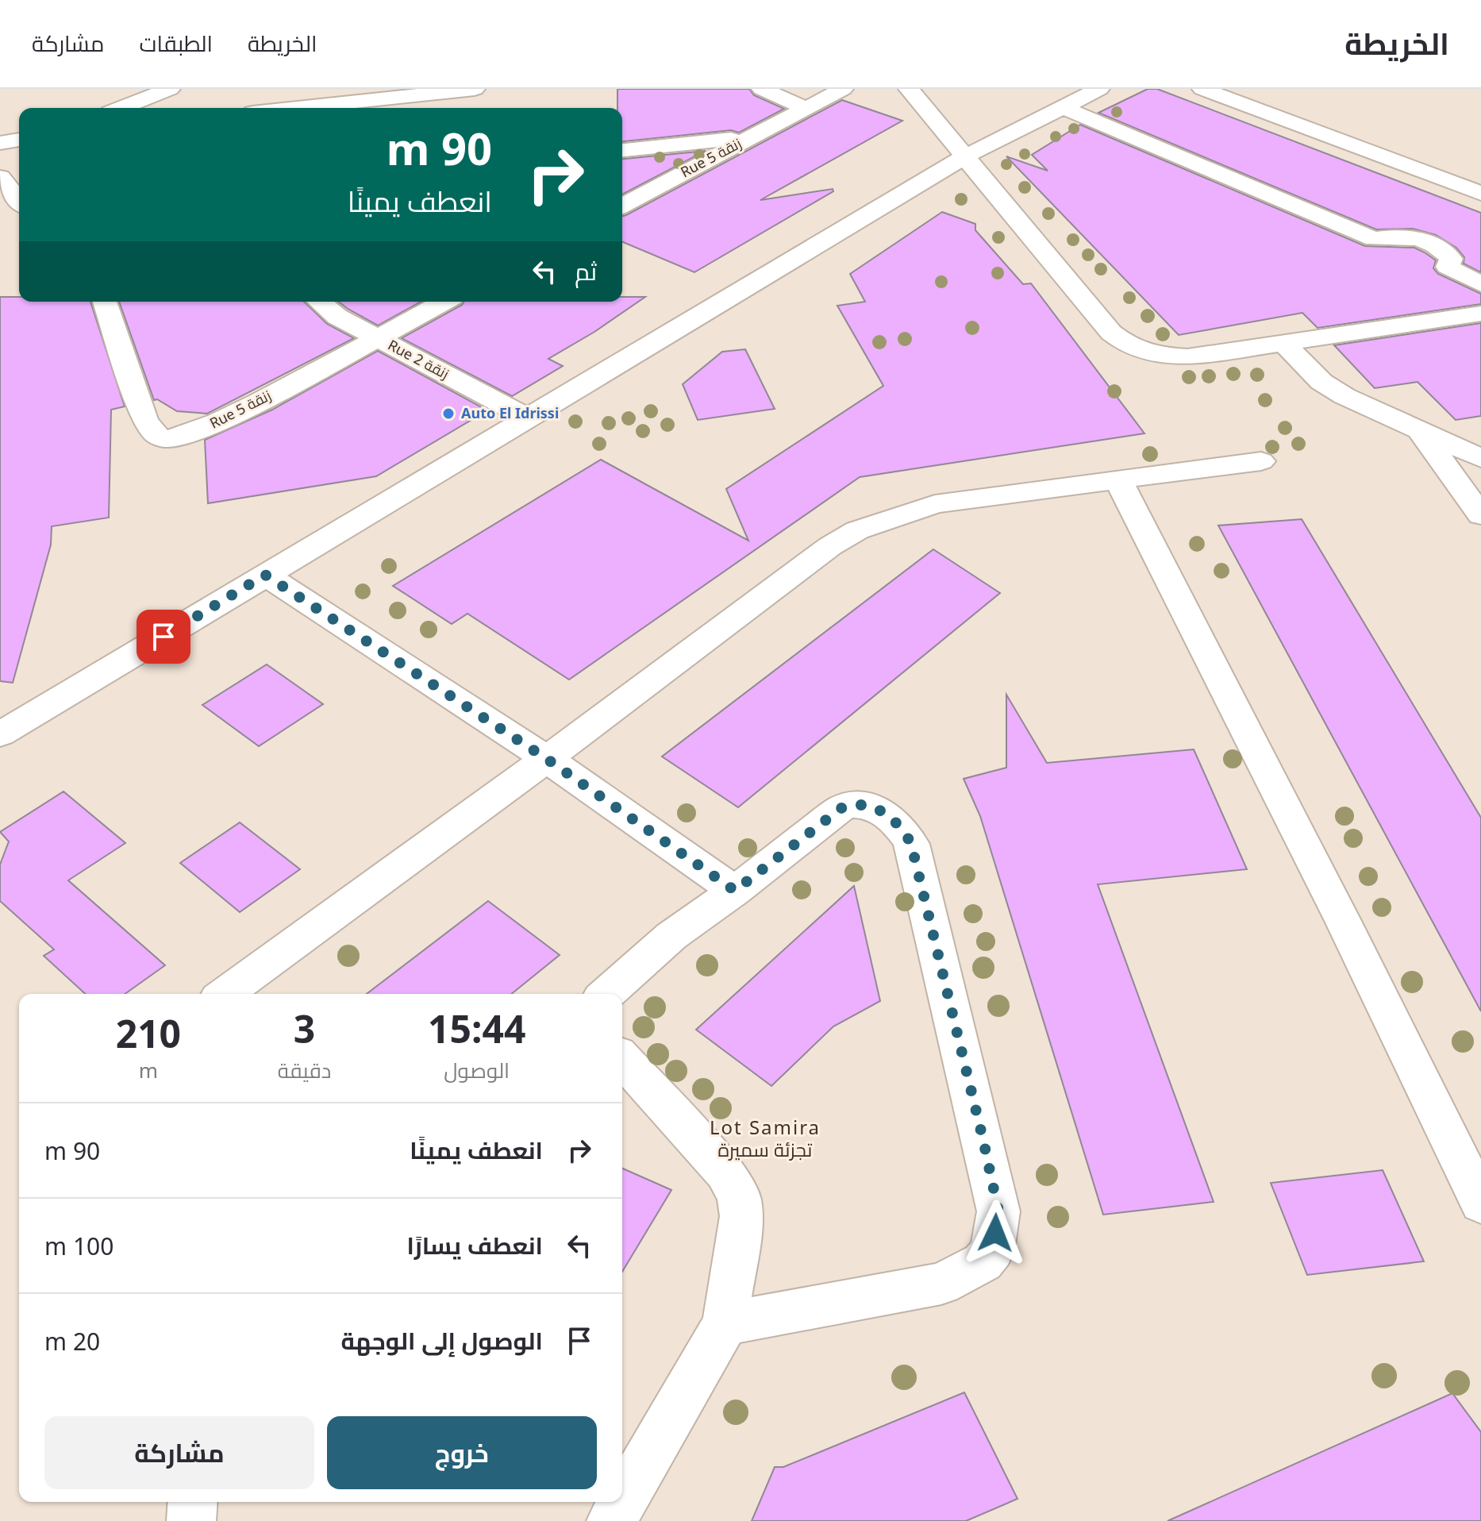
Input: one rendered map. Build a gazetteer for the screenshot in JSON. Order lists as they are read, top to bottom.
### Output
{
  "streets": {
    "street": ["Rue 5 زنقة", "Rue 2 زنقة"]
  },
  "crossings": [
    ["Rue 5 زنقة", "Rue 2 زنقة"]
  ],
  "districts": ["Lot Samira تجزئة سميرة"],
  "places": ["Auto El Idrissi"],
  "page": {
    "header": "الخريطة",
    "nav": ["الخريطة", "الطبقات", "مشاركة"],
    "turn": ["90 m", "انعطف يمينًا"],
    "then": "ثم",
    "eta": [
      "15:44",
      "الوصول",
      "3",
      "دقيقة",
      "210",
      "m"
    ],
    "list": [
      {
        "name": "انعطف يمينًا",
        "value": "90 m"
      },
      {
        "name": "انعطف يسارًا",
        "value": "100 m"
      },
      {
        "name": "الوصول إلى الوجهة",
        "value": "20 m"
      }
    ],
    "buttons": ["خروج", "مشاركة"]
  }
}
